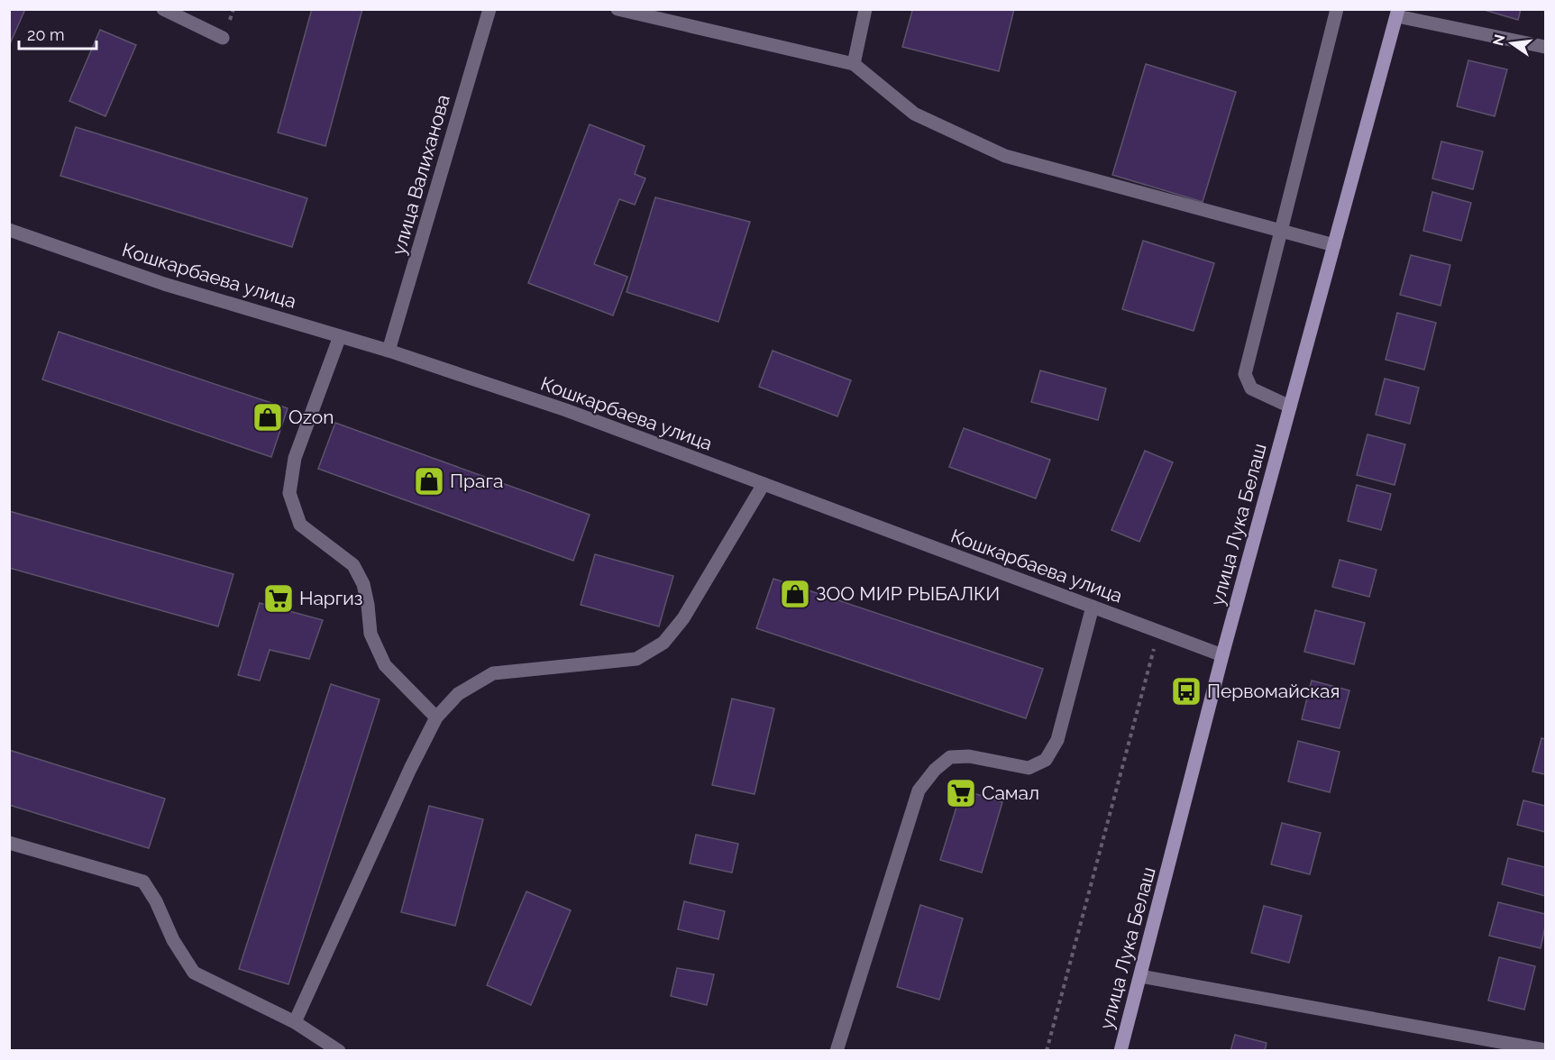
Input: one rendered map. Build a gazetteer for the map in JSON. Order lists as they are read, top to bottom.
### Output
{
  "streets": {
    "main road": ["улица Лука Белаш"],
    "street": ["улица Валиханова", "Кошкарбаева улица"]
  },
  "crossings": [
    ["улица Валиханова", "Кошкарбаева улица"],
    ["Кошкарбаева улица", "улица Лука Белаш"]
  ],
  "places": {
    "shop": ["Ozon", "Прага", "ЗОО МИР РЫБАЛКИ"],
    "supermarket": ["Наргиз", "Самал"],
    "bus stop": ["Первомайская"]
  },
  "scale_bar": "20 m",
  "north": "left"
}
